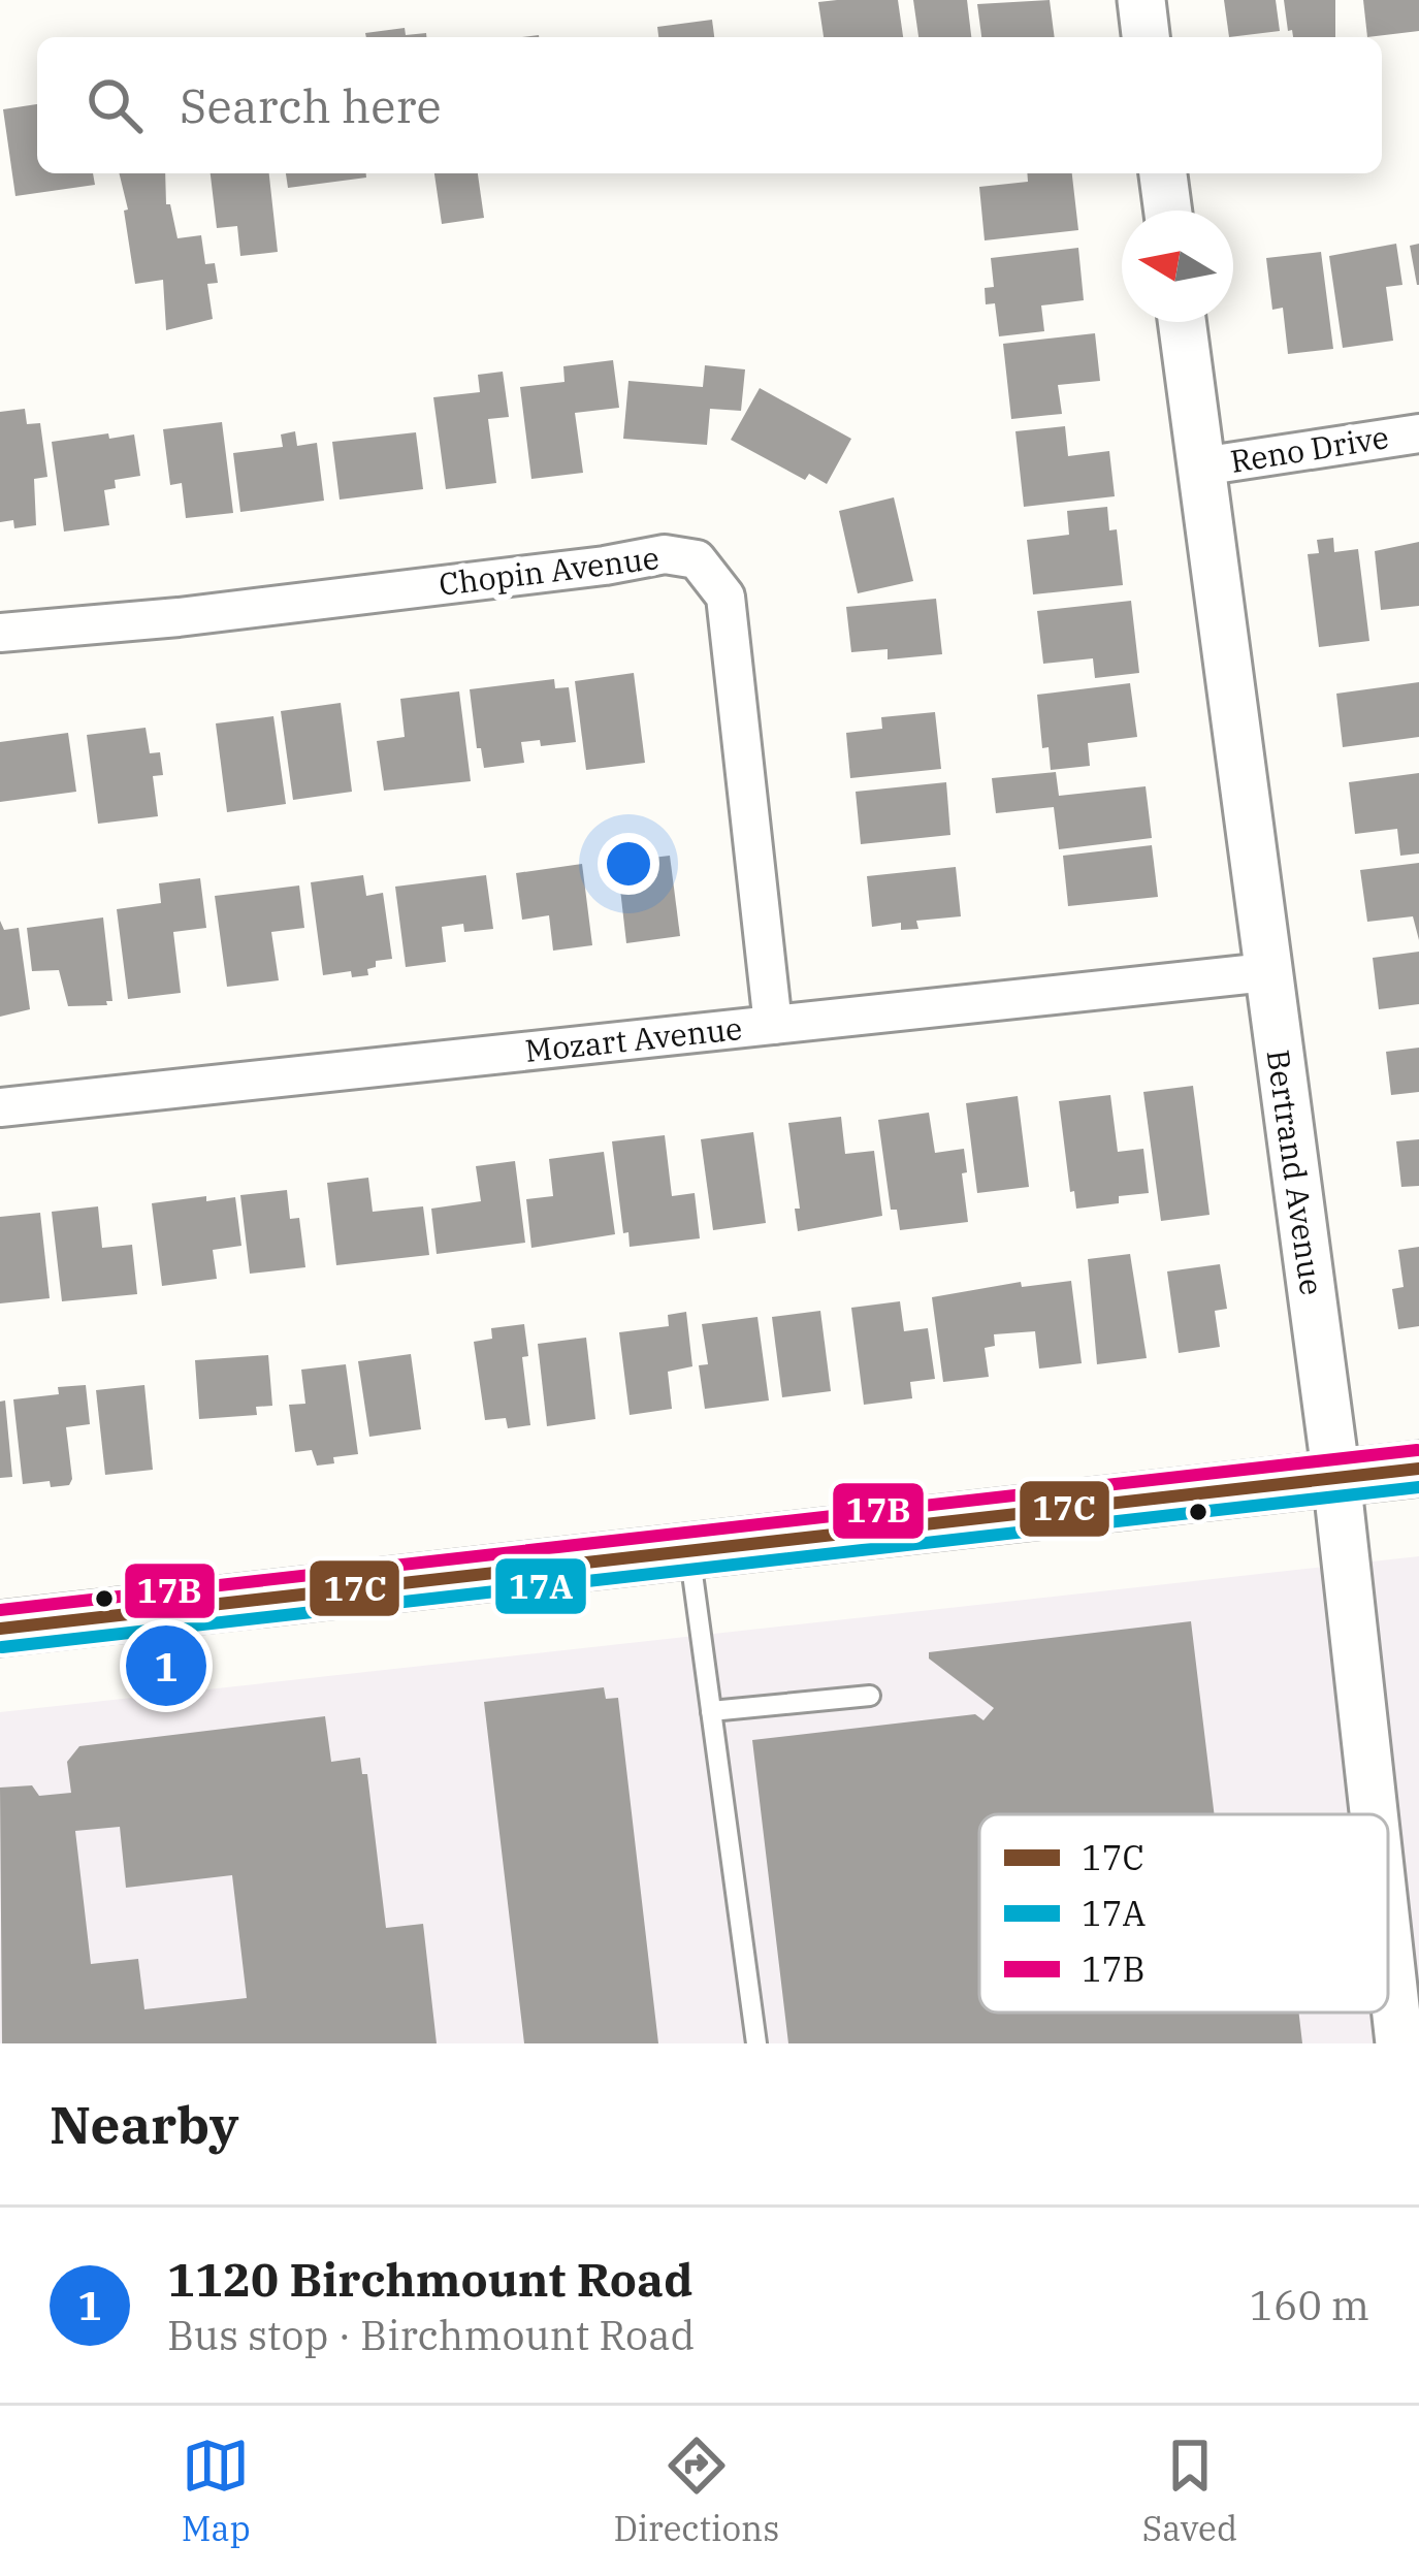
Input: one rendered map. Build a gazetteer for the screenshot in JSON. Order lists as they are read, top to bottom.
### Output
{
  "streets": {
    "street": [
      "Reno Drive",
      "Chopin Avenue",
      "Mozart Avenue",
      "Bertrand Avenue"
    ]
  },
  "crossings": [
    ["Reno Drive", "Bertrand Avenue"],
    ["Chopin Avenue", "Mozart Avenue"],
    ["Mozart Avenue", "Bertrand Avenue"]
  ],
  "lines": ["transit line 17B", "transit line 17C", "transit line 17A"],
  "legend": ["17C", "17A", "17B"],
  "north": "left",
  "page": {
    "search": "Search here",
    "pins": "1",
    "heading": "Nearby",
    "list": [
      {
        "mark": "1",
        "name": "1120 Birchmount Road",
        "note": "Bus stop · Birchmount Road",
        "value": "160 m"
      }
    ],
    "nav": ["Map", "Directions", "Saved"]
  }
}
